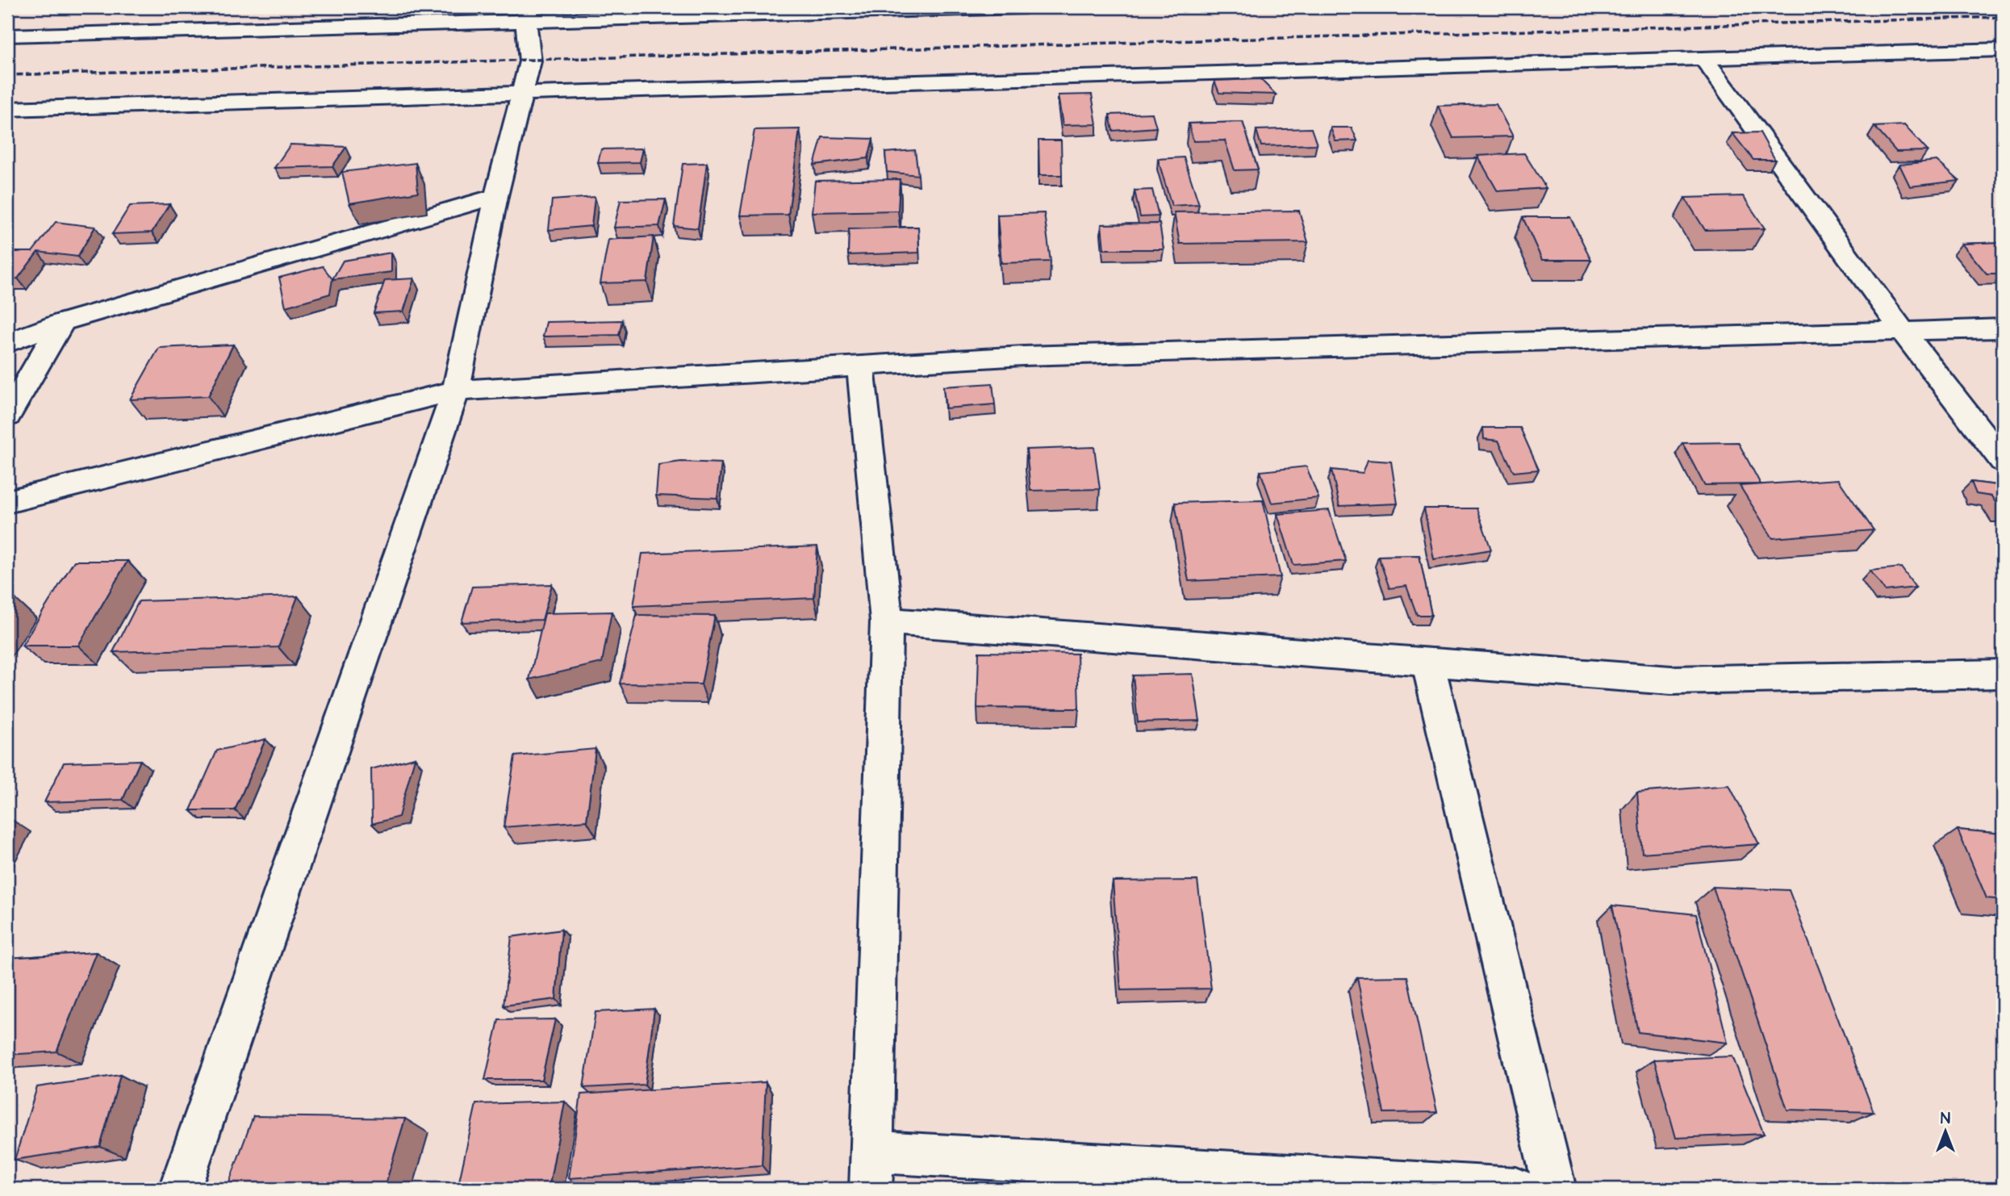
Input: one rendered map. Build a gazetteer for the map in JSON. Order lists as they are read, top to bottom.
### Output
{
  "north": "top"
}
